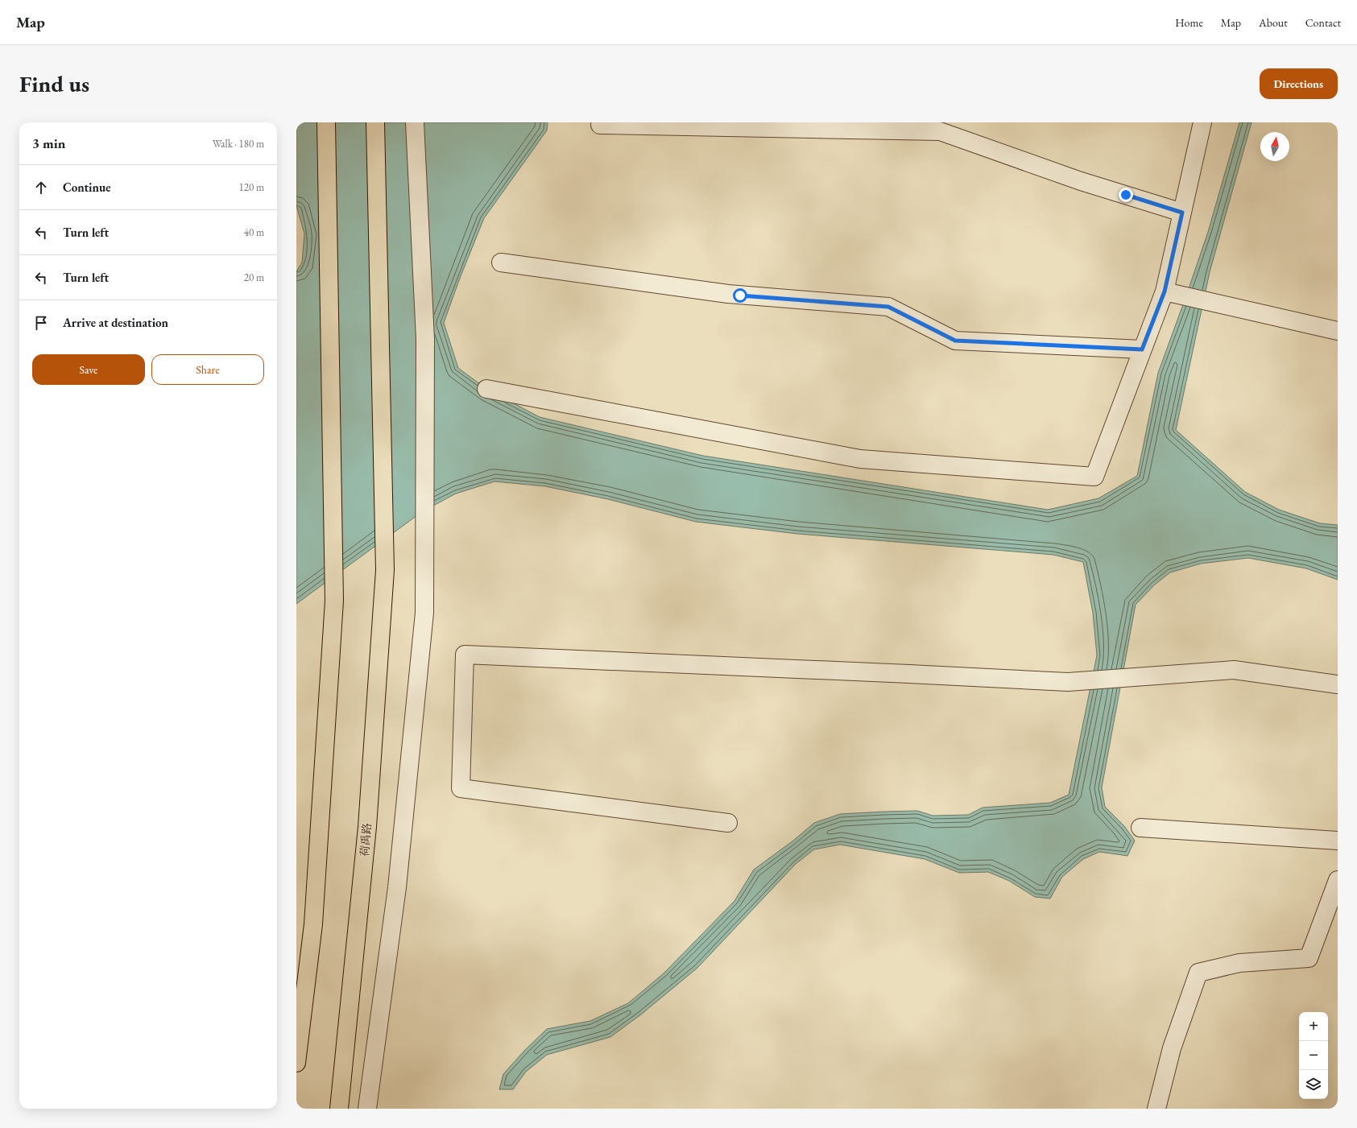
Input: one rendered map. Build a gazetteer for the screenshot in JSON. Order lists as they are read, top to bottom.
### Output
{
  "streets": {
    "main road": ["荷禹路"]
  },
  "north": "top",
  "page": {
    "header": "Map",
    "nav": [
      "Home",
      "Map",
      "About",
      "Contact"
    ],
    "buttons": [
      "Directions",
      ["Save", "Share"]
    ],
    "title": "Find us",
    "heading": ["3 min", "Walk · 180 m"],
    "list": [
      ["Continue", "120 m"],
      ["Turn left", "40 m"],
      ["Turn left", "20 m"],
      "Arrive at destination"
    ],
    "map_buttons": ["+", "−"]
  }
}
